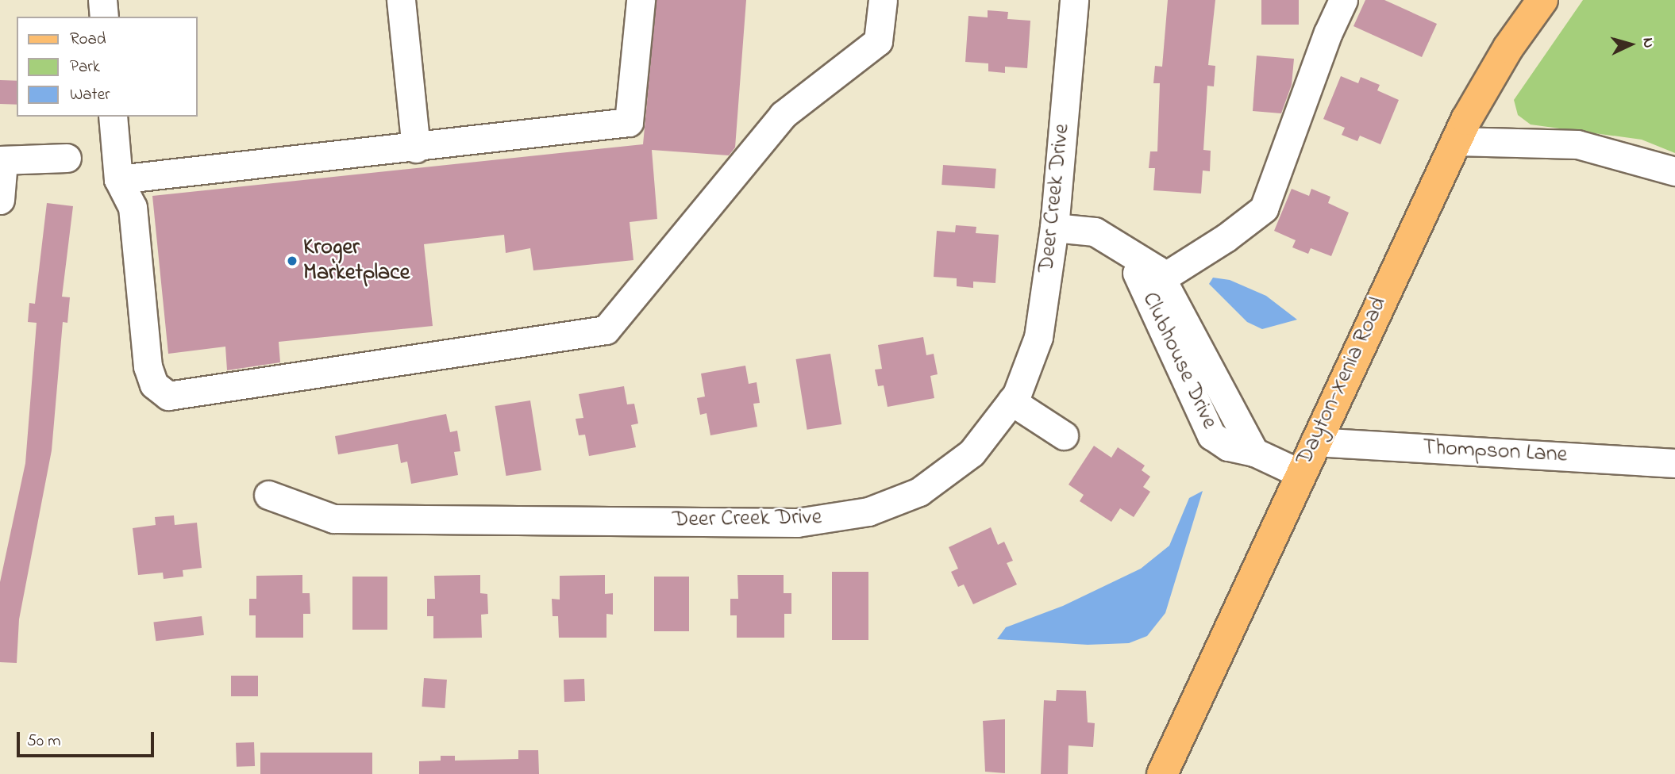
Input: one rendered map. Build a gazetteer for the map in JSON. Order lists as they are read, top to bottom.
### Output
{
  "streets": {
    "main road": ["Dayton-Xenia Road"],
    "street": ["Deer Creek Drive", "Clubhouse Drive", "Thompson Lane"]
  },
  "crossings": [
    ["Deer Creek Drive", "Clubhouse Drive"],
    ["Clubhouse Drive", "Dayton-Xenia Road"],
    ["Dayton-Xenia Road", "Thompson Lane"]
  ],
  "places": ["Kroger Marketplace"],
  "legend": ["Road", "Park", "Water"],
  "scale_bar": "50 m",
  "north": "right"
}
